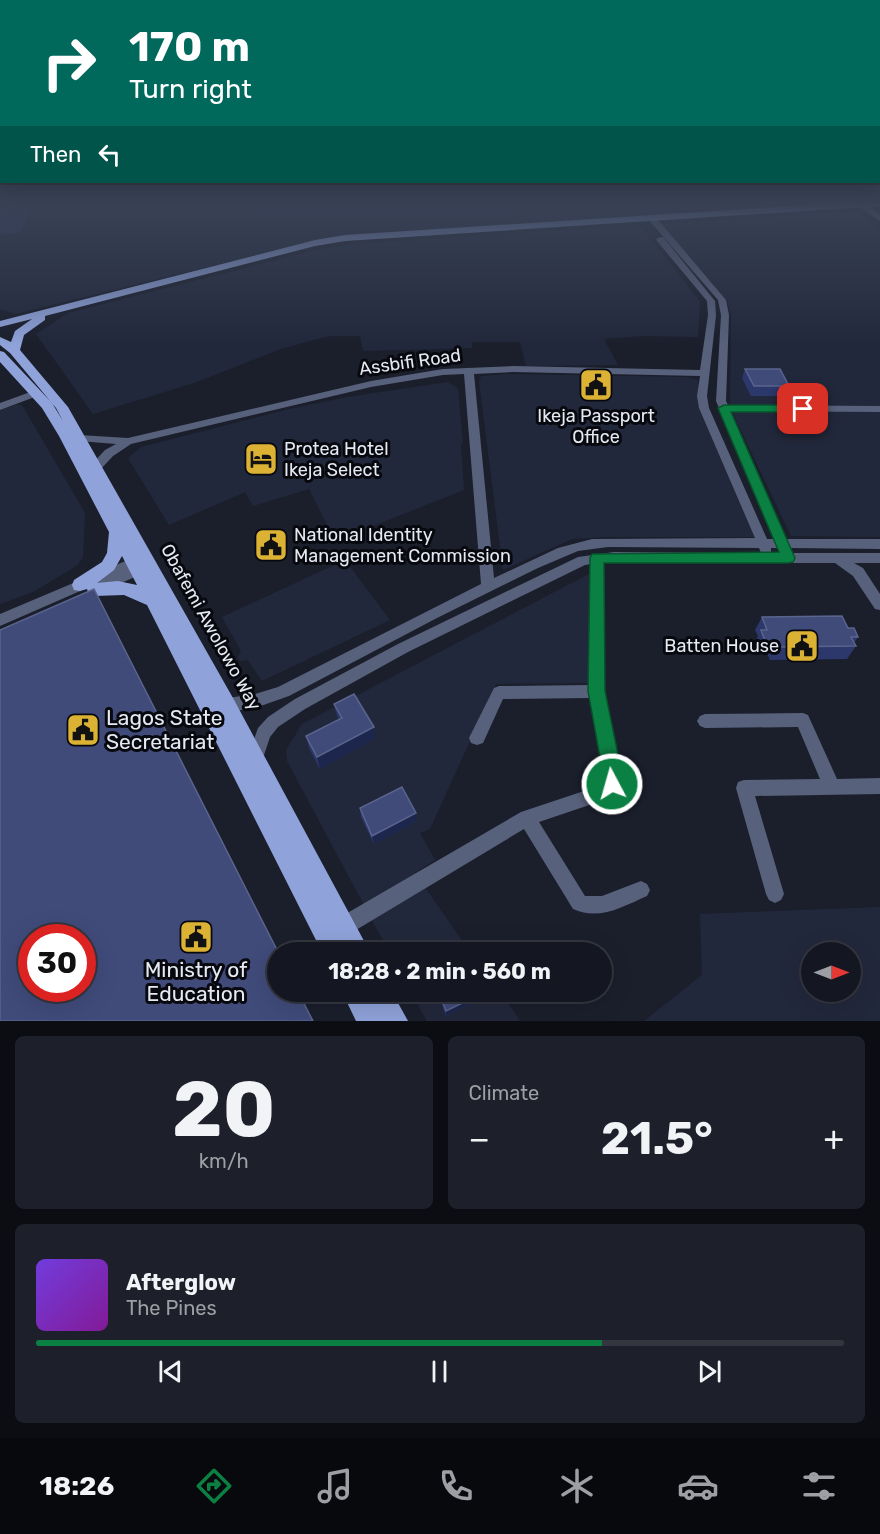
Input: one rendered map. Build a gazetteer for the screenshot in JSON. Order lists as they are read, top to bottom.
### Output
{
  "streets": {
    "main road": ["Obafemi Awolowo Way"],
    "street": ["Assbifi Road"]
  },
  "places": {
    "public building": [
      "Ikeja Passport Office",
      "National Identity Management Commission",
      "Batten House",
      "Lagos State Secretariat",
      "Ministry of Education"
    ],
    "hotel": ["Protea Hotel Ikeja Select"]
  },
  "north": "right",
  "page": {
    "turn": ["170 m", "Turn right"],
    "then": "Then",
    "limit": "30",
    "trip": "18:28 · 2 min · 560 m",
    "tile": [
      ["20", "km/h"],
      "Climate"
    ],
    "heat": ["−", "21.5°", "+"],
    "song": ["Afterglow", "The Pines"],
    "tabs": "18:26"
  }
}
